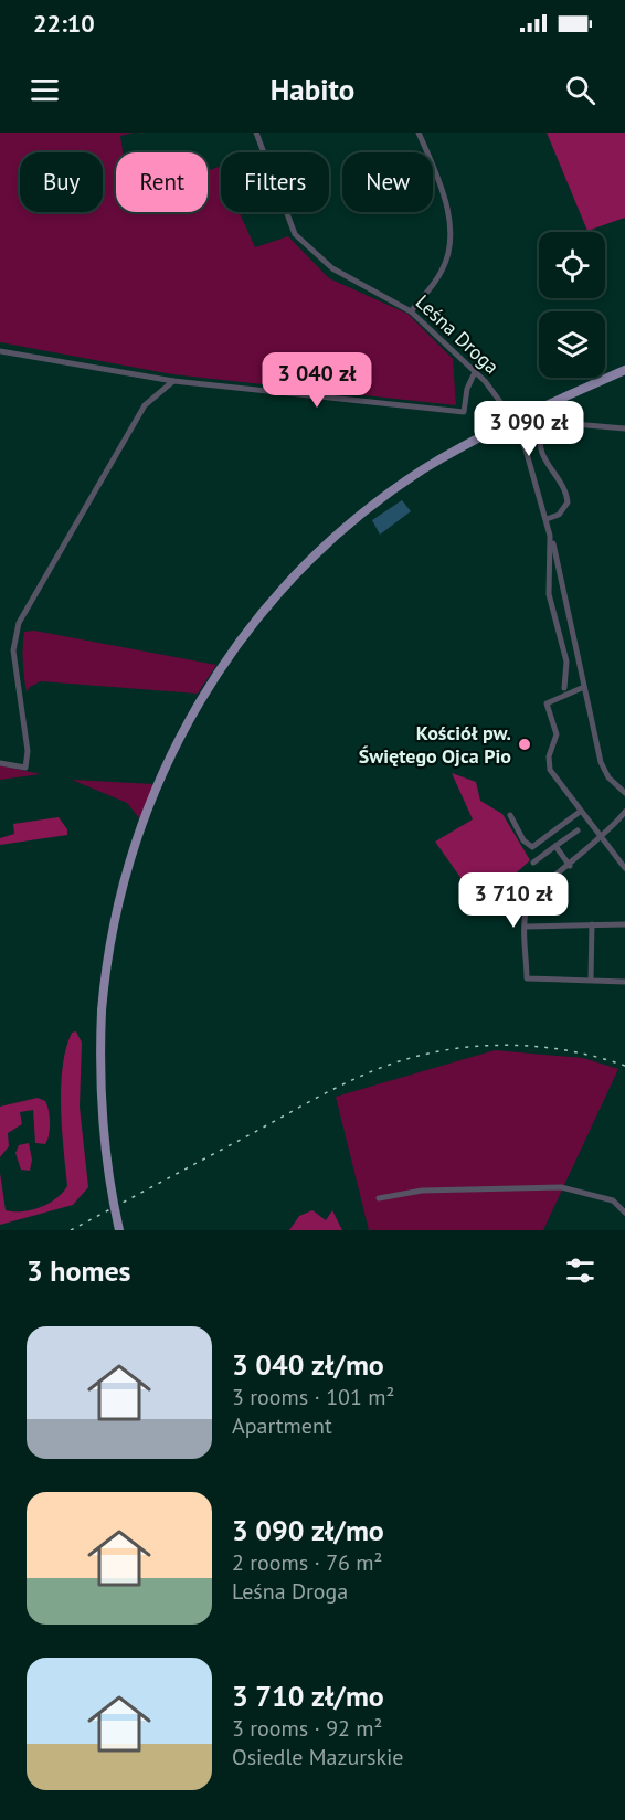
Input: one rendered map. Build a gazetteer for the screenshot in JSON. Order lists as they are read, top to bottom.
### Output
{
  "streets": {
    "street": ["Leśna Droga"]
  },
  "places": ["Kościół pw. Świętego Ojca Pio"],
  "page": {
    "status": "22:10",
    "header": "Habito",
    "chip": [
      "Buy",
      "Rent",
      "Filters",
      "New"
    ],
    "price": ["3 040 zł", "3 090 zł", "3 710 zł"],
    "heading": "3 homes",
    "list": [
      {
        "name": "3 040 zł/mo",
        "note": "3 rooms · 101 m² · Apartment"
      },
      {
        "name": "3 090 zł/mo",
        "note": "2 rooms · 76 m² · Leśna Droga"
      },
      {
        "name": "3 710 zł/mo",
        "note": "3 rooms · 92 m² · Osiedle Mazurskie"
      }
    ]
  }
}
